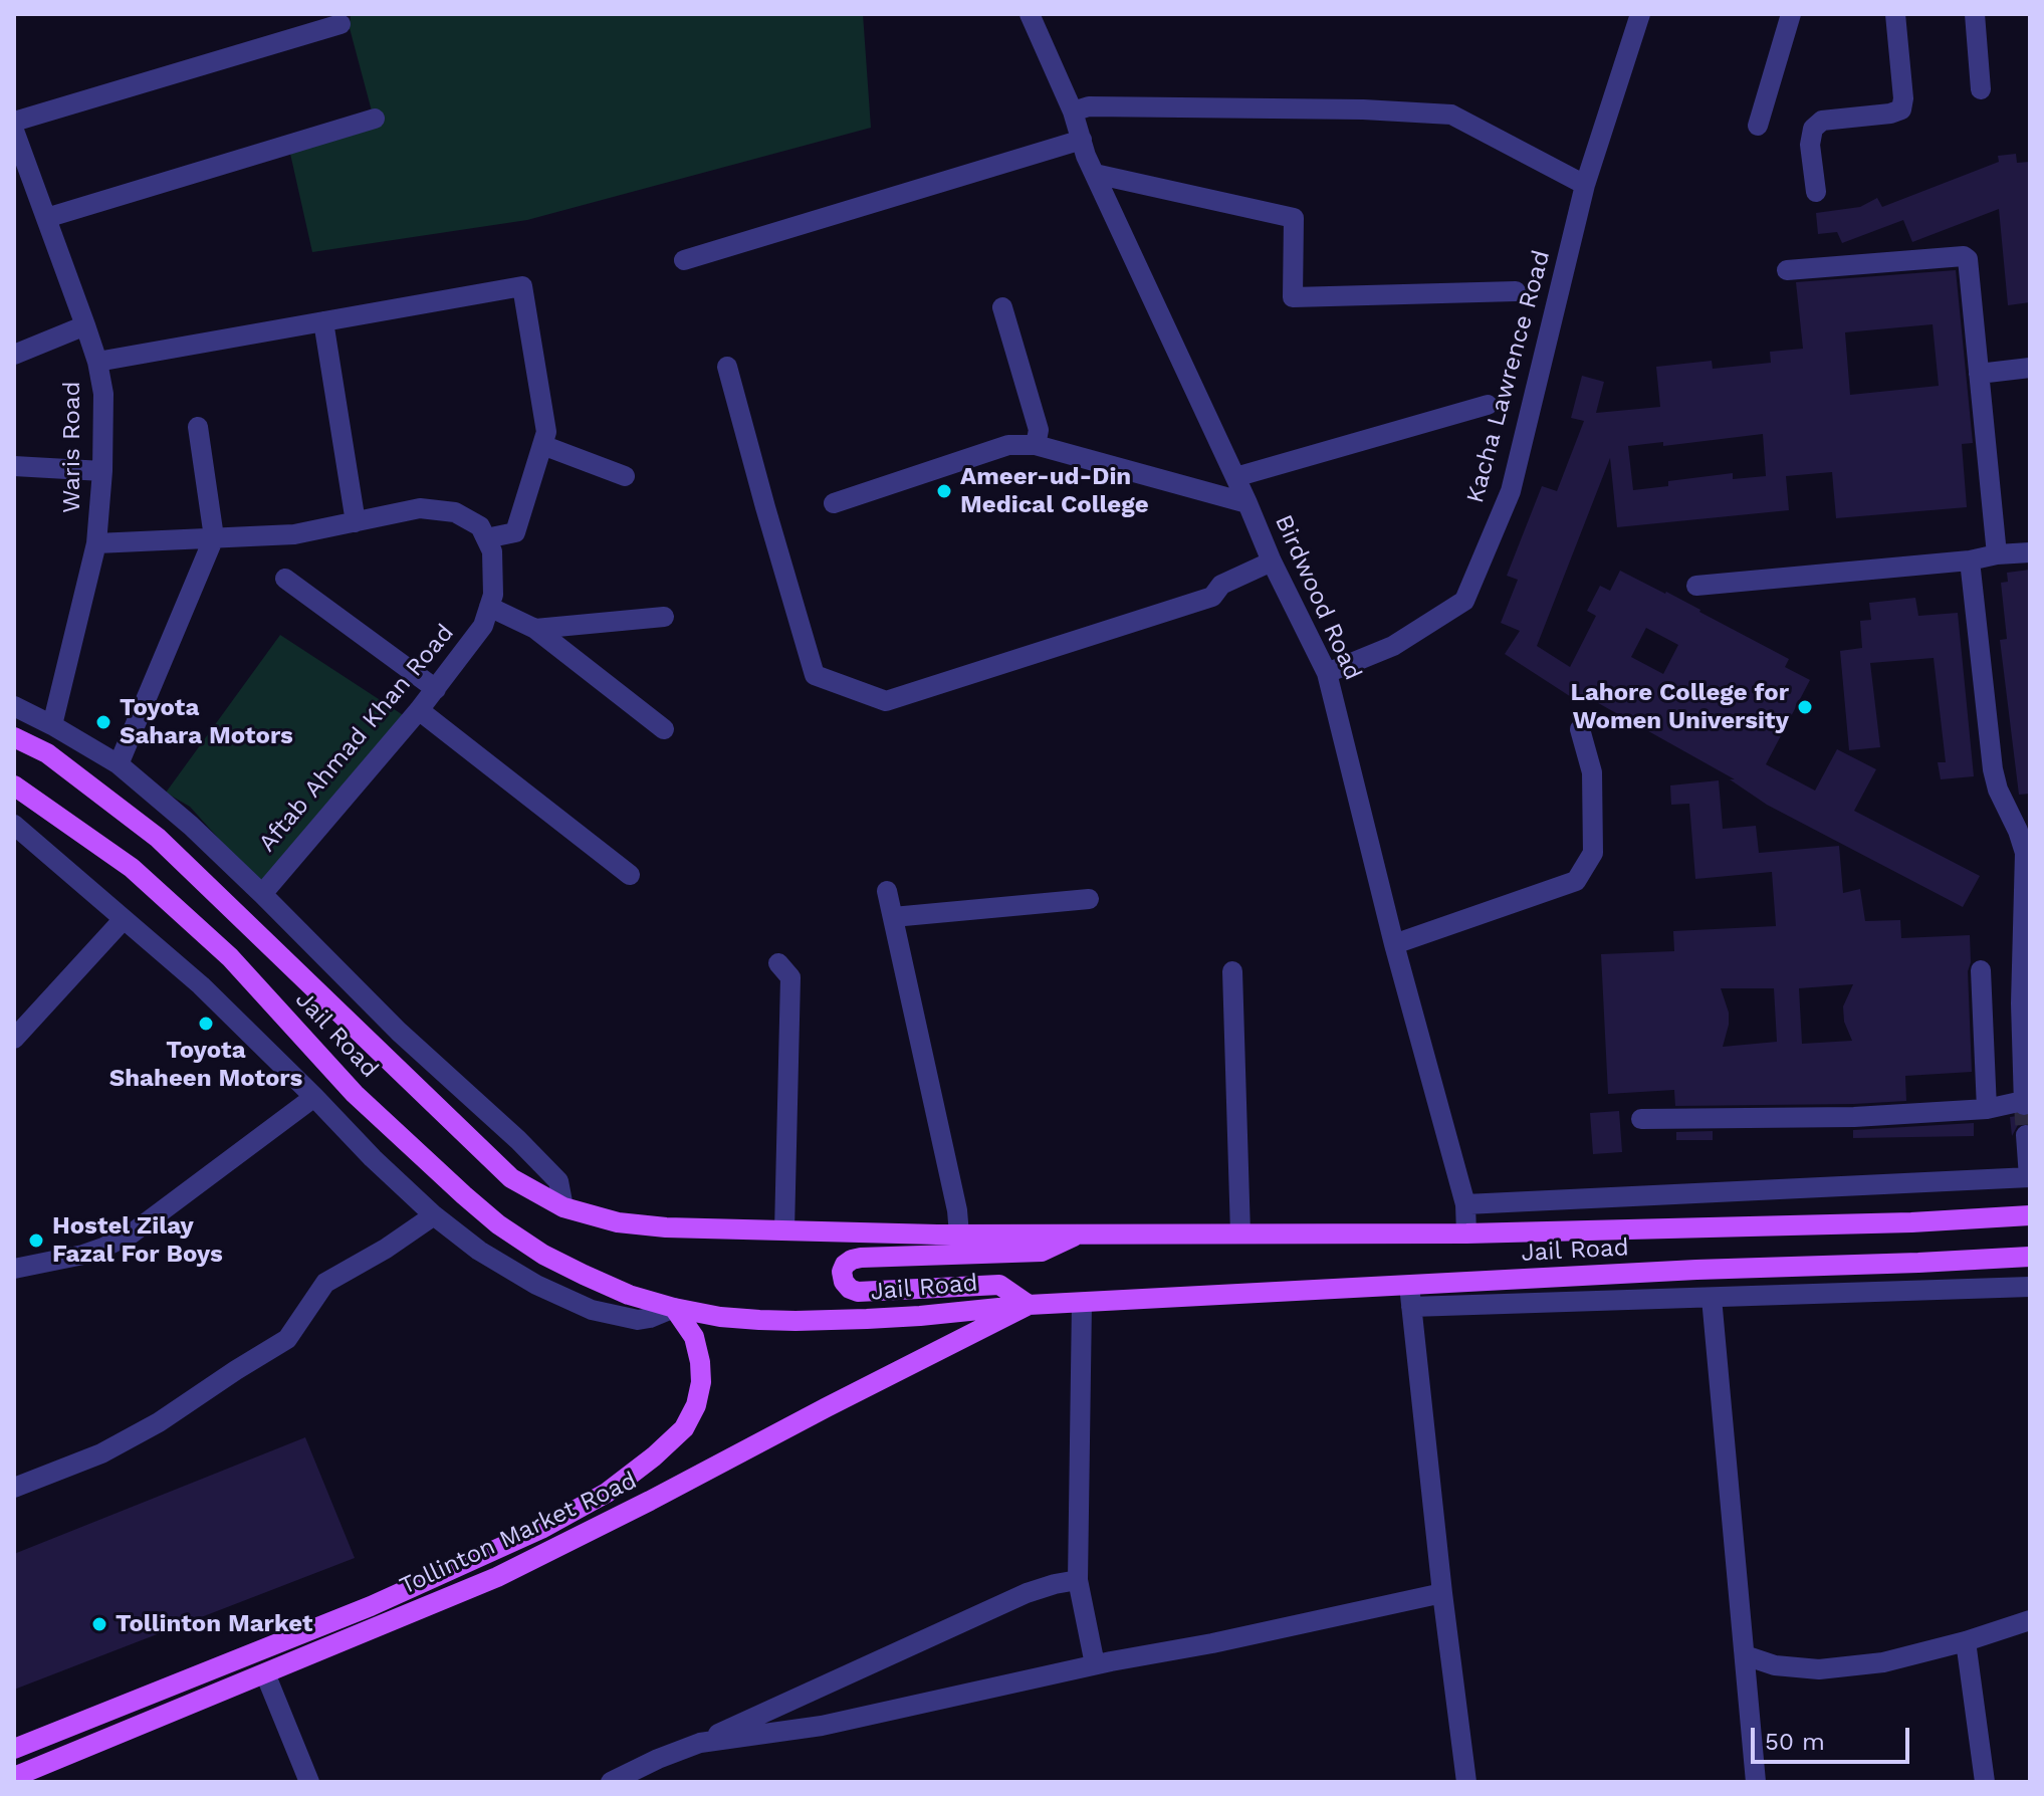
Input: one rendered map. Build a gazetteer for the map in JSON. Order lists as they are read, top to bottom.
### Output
{
  "streets": {
    "main road": ["Jail Road", "Tollinton Market Road"],
    "street": [
      "Kacha Lawrence Road",
      "Waris Road",
      "Birdwood Road",
      "Aftab Ahmad Khan Road"
    ]
  },
  "crossings": [
    ["Kacha Lawrence Road", "Birdwood Road"],
    ["Birdwood Road", "Jail Road"],
    ["Jail Road", "Tollinton Market Road"]
  ],
  "places": [
    "Ameer-ud-Din Medical College",
    "Lahore College for Women University",
    "Toyota Sahara Motors",
    "Toyota Shaheen Motors",
    "Hostel Zilay Fazal For Boys",
    "Tollinton Market"
  ],
  "scale_bar": "50 m"
}
